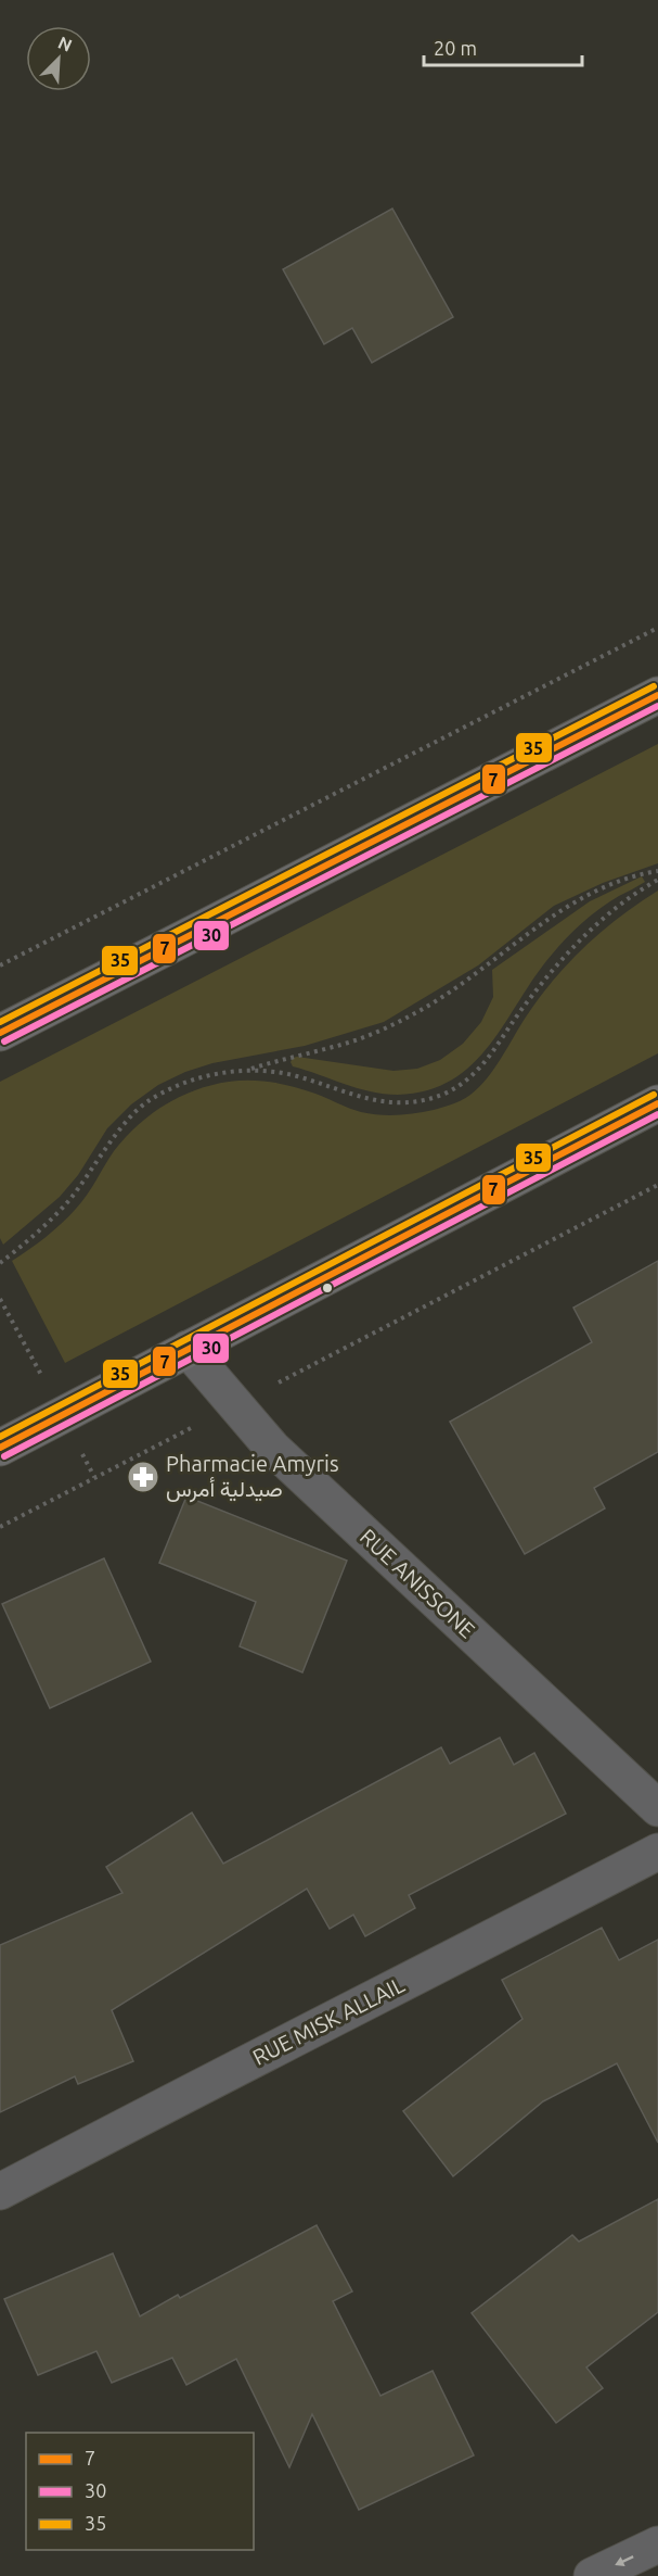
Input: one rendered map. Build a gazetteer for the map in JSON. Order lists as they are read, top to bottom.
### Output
{
  "streets": {
    "street": ["RUE ANISSONE", "RUE MISK ALLAIL"]
  },
  "places": {
    "pharmacy": ["Pharmacie Amyris صيدلية أمرس"]
  },
  "lines": ["transit line 35", "transit line 7", "transit line 30"],
  "legend": ["7", "30", "35"],
  "scale_bar": "20 m",
  "north": "top right"
}
